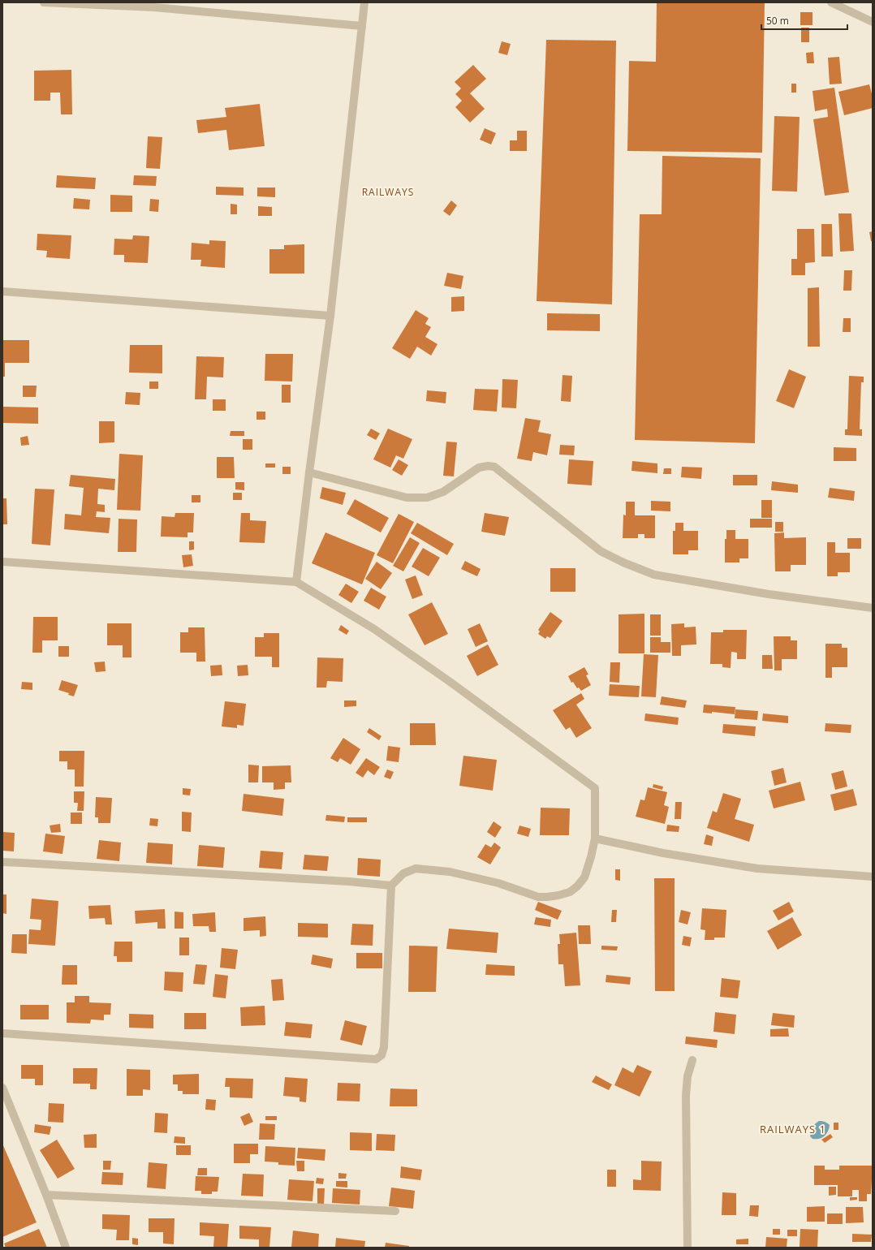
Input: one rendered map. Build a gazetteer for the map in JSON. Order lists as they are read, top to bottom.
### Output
{
  "districts": ["RAILWAYS", "RAILWAYS 1"],
  "scale_bar": "50 m"
}
